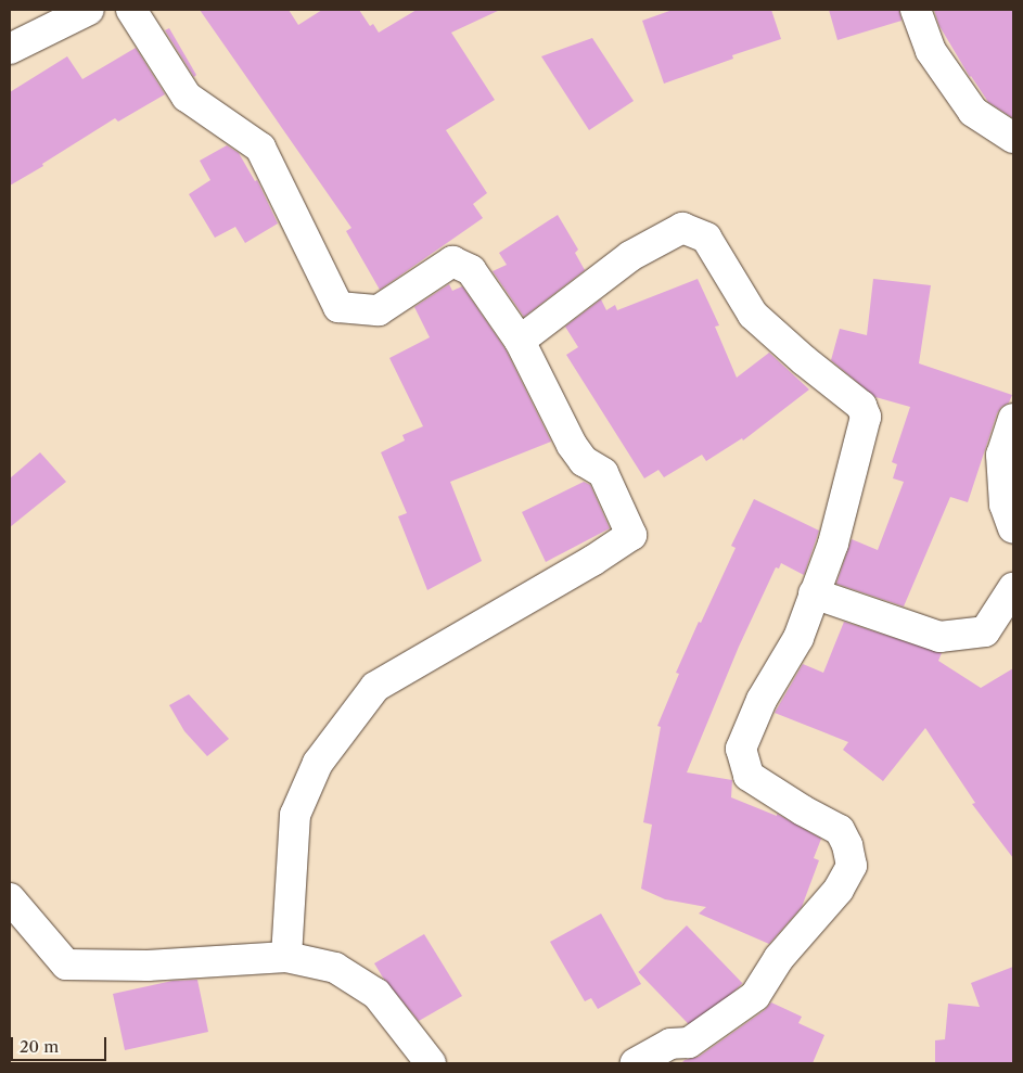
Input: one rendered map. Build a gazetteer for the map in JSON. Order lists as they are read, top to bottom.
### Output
{
  "scale_bar": "20 m"
}
